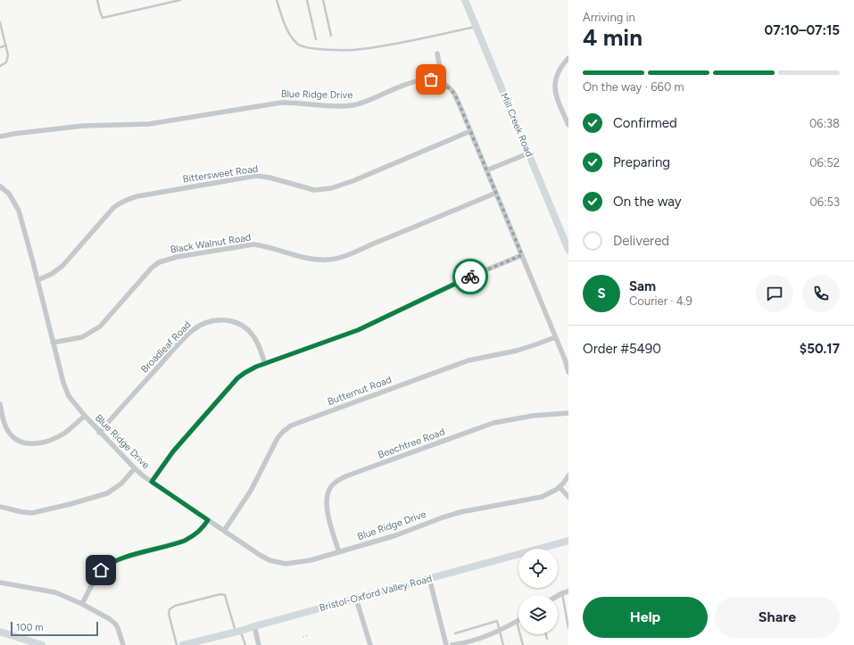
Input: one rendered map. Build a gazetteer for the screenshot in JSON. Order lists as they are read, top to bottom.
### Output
{
  "streets": {
    "main road": ["Mill Creek Road", "Bristol-Oxford Valley Road"],
    "street": [
      "Blue Ridge Drive",
      "Bittersweet Road",
      "Black Walnut Road",
      "Broadleaf Road",
      "Butternut Road",
      "Beechtree Road"
    ]
  },
  "crossings": [
    ["Blue Ridge Drive", "Bittersweet Road"],
    ["Blue Ridge Drive", "Black Walnut Road"],
    ["Blue Ridge Drive", "Broadleaf Road"],
    ["Blue Ridge Drive", "Butternut Road"],
    ["Blue Ridge Drive", "Beechtree Road"]
  ],
  "scale_bar": "100 m",
  "page": {
    "heading": ["4 min", "Arriving in", "07:10–07:15"],
    "panel": [
      "Sam",
      "Courier · 4.9",
      "Order #5490",
      "$50.17"
    ],
    "bar": "On the way · 660 m",
    "list": [
      ["Confirmed", "06:38"],
      ["Preparing", "06:52"],
      ["On the way", "06:53"],
      "Delivered"
    ],
    "round": "S",
    "buttons": ["Help", "Share"],
    "scale": "100 m"
  }
}
